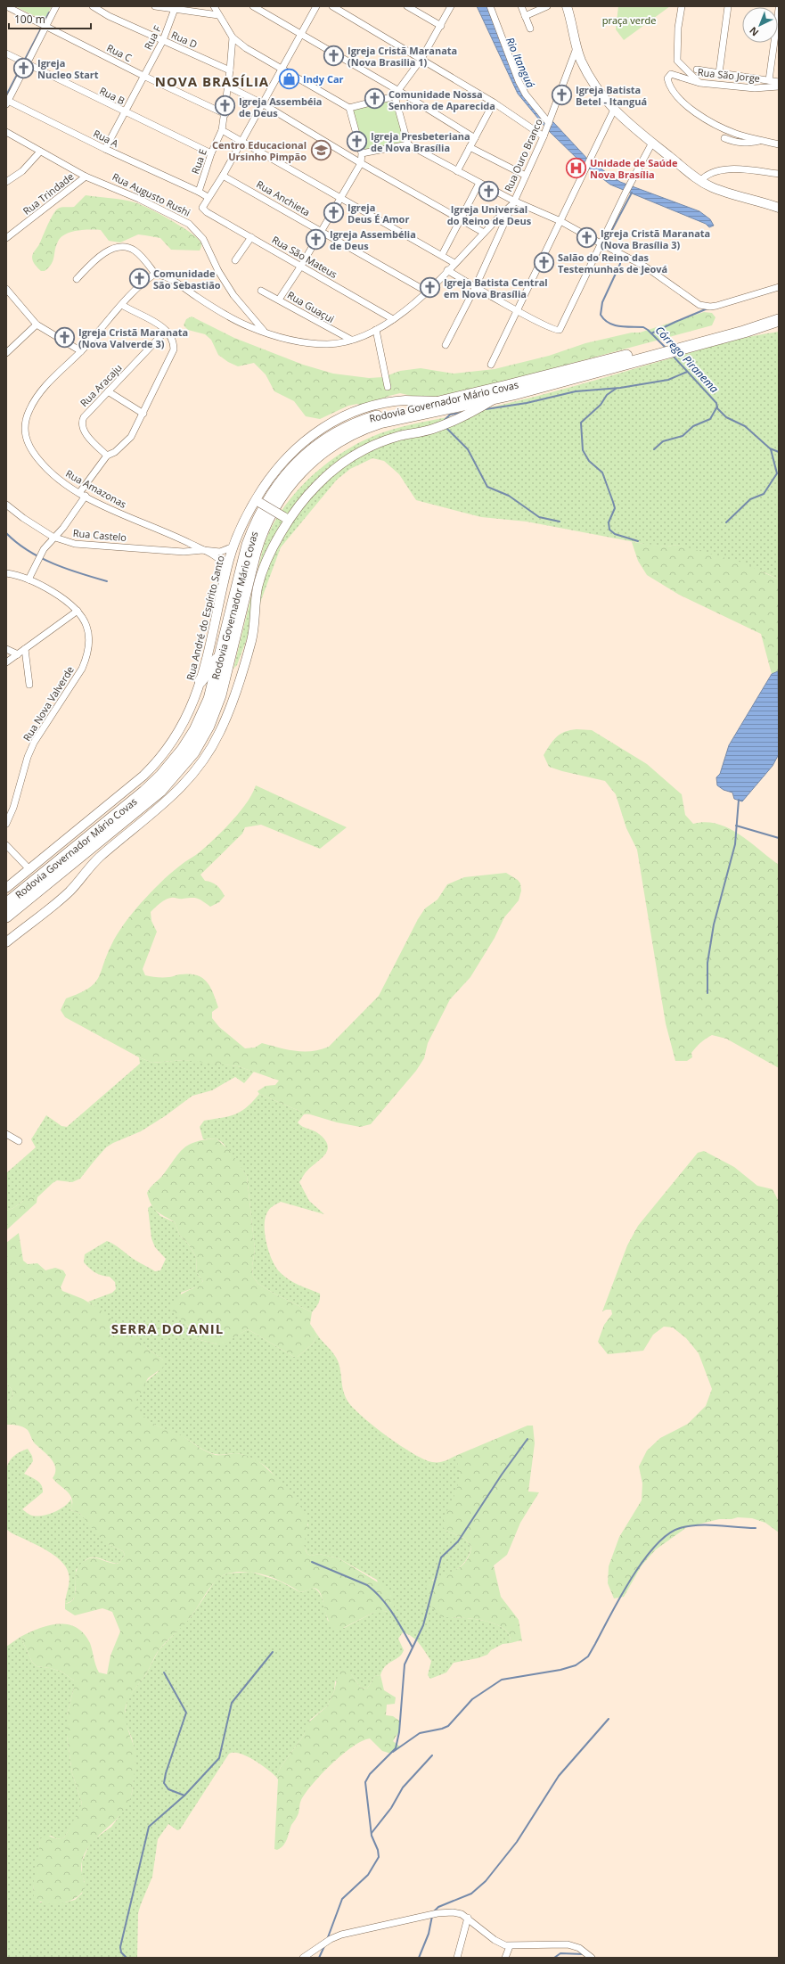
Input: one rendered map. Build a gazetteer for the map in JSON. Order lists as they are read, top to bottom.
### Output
{
  "streets": {
    "highway": ["Rodovia Governador Mário Covas"],
    "street": [
      "Rua F",
      "Rua D",
      "Rua C",
      "Rua São Jorge",
      "Rua B",
      "Rua A",
      "Rua Ouro Branco",
      "Rua E",
      "Rua Trindade",
      "Rua Augusto Rushi",
      "Rua Anchieta",
      "Rua São Mateus",
      "Rua Guaçui",
      "Rua Aracaju",
      "Rua Amazonas",
      "Rua Castelo",
      "Rua André do Espírito Santo",
      "Rua Nova Valverde"
    ]
  },
  "crossings": [
    ["Rua F", "Rua D"],
    ["Rua F", "Rua C"],
    ["Rua F", "Rua B"],
    ["Rua F", "Rua A"],
    ["Rua D", "Rua E"],
    ["Rua C", "Rua E"],
    ["Rua B", "Rua E"],
    ["Rua A", "Rua E"],
    ["Rua Trindade", "Rua Augusto Rushi"],
    ["Rodovia Governador Mário Covas", "Rua André do Espírito Santo"],
    ["Rua Amazonas", "Rua Castelo"],
    ["Rua Amazonas", "Rua André do Espírito Santo"]
  ],
  "districts": ["NOVA BRASÍLIA", "SERRA DO ANIL"],
  "water": ["Rio Itanguá", "Córrego Piranema"],
  "parks": ["praça verde"],
  "places": {
    "church": [
      "Igreja Cristã Maranata (Nova Brasilia 1)",
      "Igreja Nucleo Start",
      "Igreja Batista Betel - Itanguá",
      "Comunidade Nossa Senhora de Aparecida",
      "Igreja Assembéia de Deus",
      "Igreja Presbeteriana de Nova Brasília",
      "Igreja Universal do Reino de Deus",
      "Igreja Deus É Amor",
      "Igreja Cristã Maranata (Nova Brasília 3)",
      "Igreja Assembélia de Deus",
      "Salão do Reino das Testemunhas de Jeová",
      "Comunidade São Sebastião",
      "Igreja Batista Central em Nova Brasília",
      "Igreja Cristã Maranata (Nova Valverde 3)"
    ],
    "shop": ["Indy Car"],
    "school or university": ["Centro Educacional Ursinho Pimpão"],
    "hospital": ["Unidade de Saúde Nova Brasília"]
  },
  "scale_bar": "100 m",
  "north": "bottom left"
}
